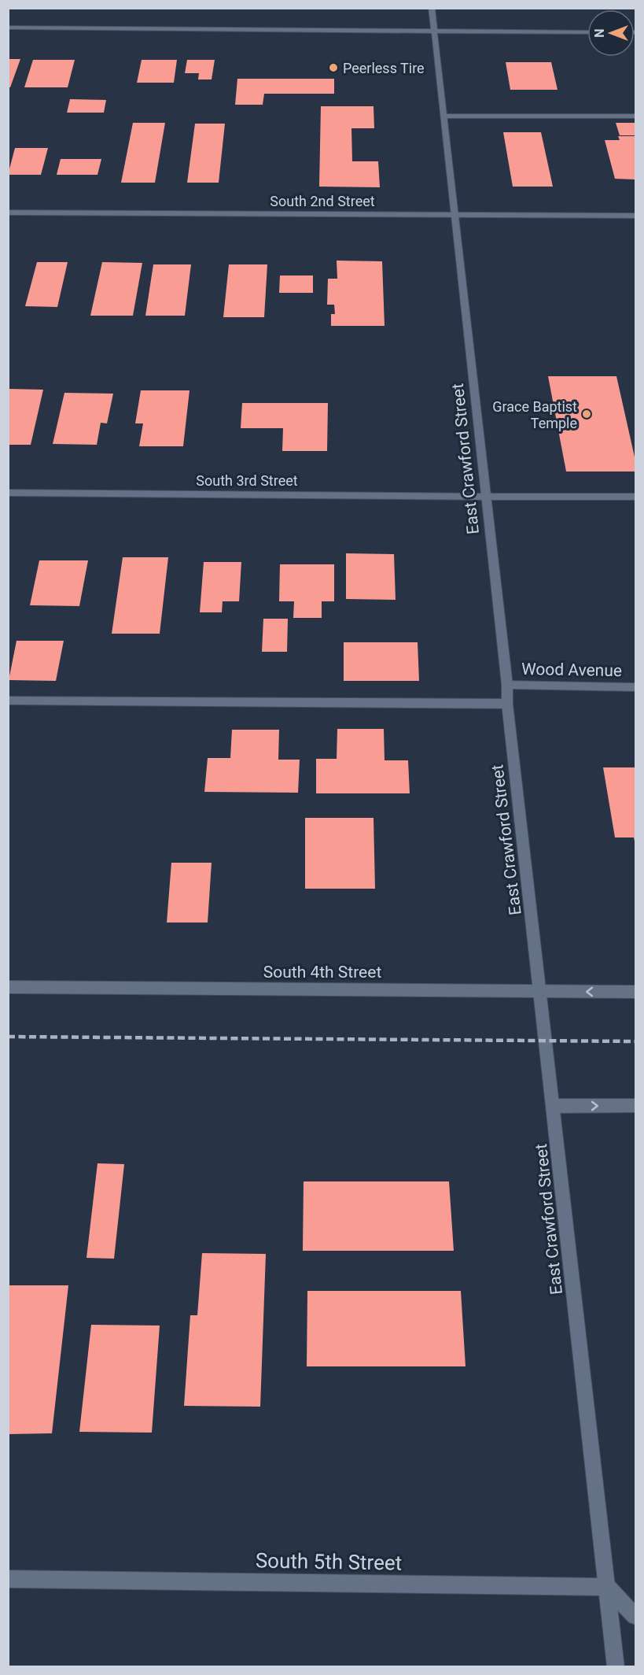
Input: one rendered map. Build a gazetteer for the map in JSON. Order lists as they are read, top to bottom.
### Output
{
  "streets": {
    "street": [
      "South 2nd Street",
      "East Crawford Street",
      "South 3rd Street",
      "Wood Avenue",
      "South 4th Street",
      "South 5th Street"
    ]
  },
  "crossings": [
    ["South 2nd Street", "East Crawford Street"],
    ["East Crawford Street", "South 3rd Street"],
    ["East Crawford Street", "Wood Avenue"],
    ["East Crawford Street", "South 4th Street"],
    ["East Crawford Street", "South 5th Street"]
  ],
  "places": ["Peerless Tire", "Grace Baptist Temple"],
  "north": "left"
}
